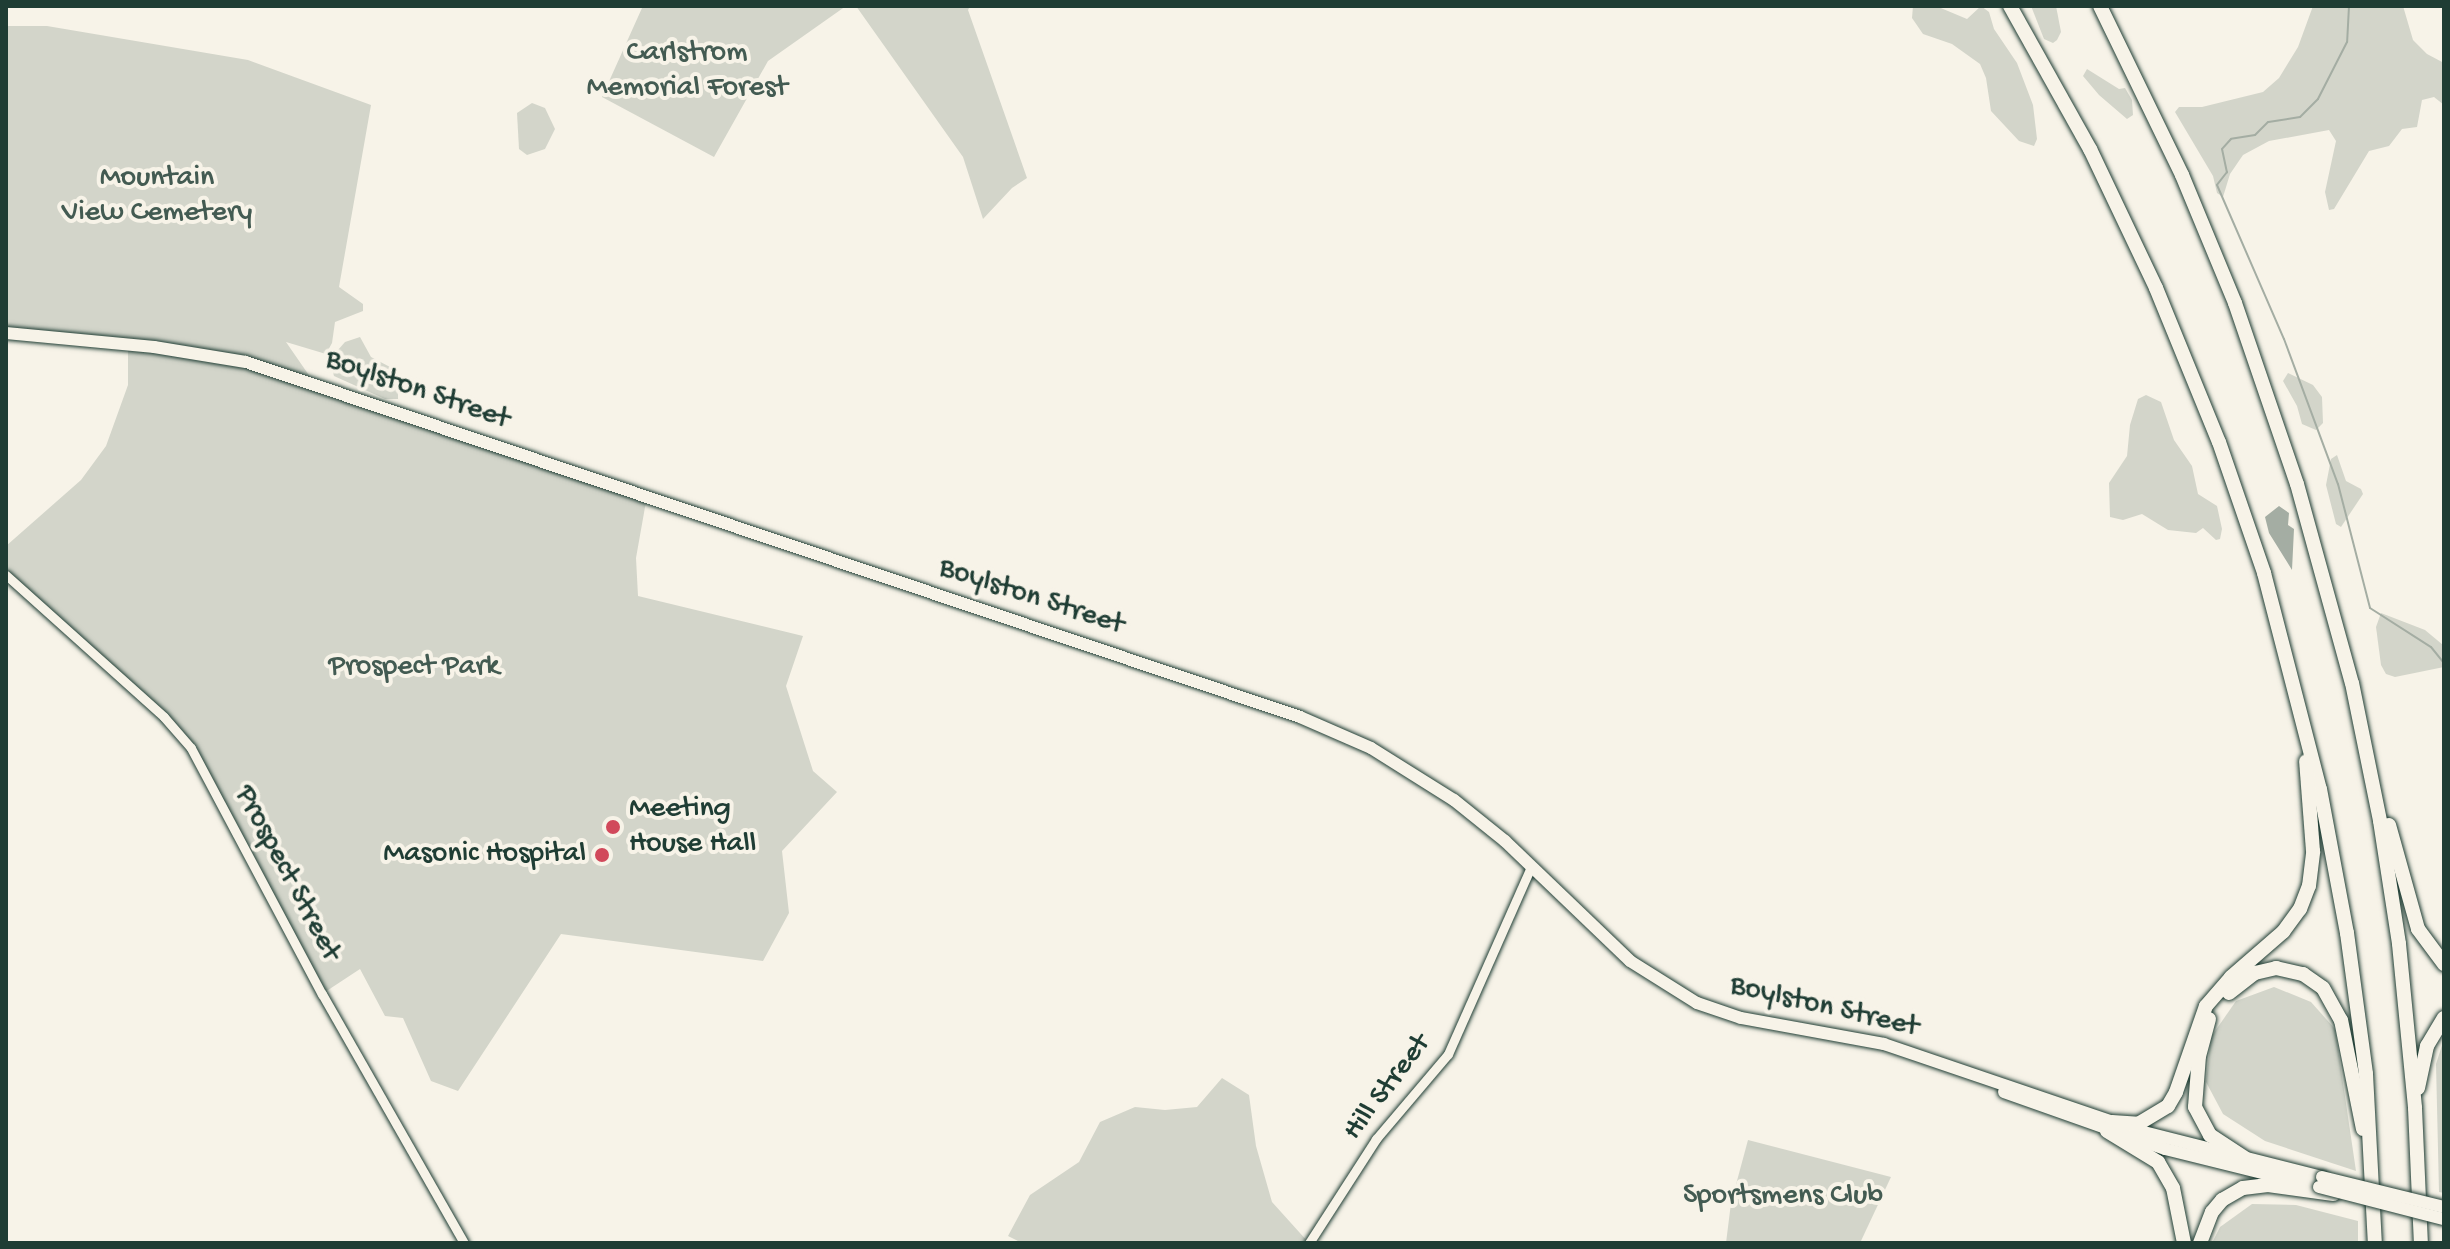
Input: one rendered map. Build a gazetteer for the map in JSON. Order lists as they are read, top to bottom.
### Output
{
  "streets": {
    "main road": ["Boylston Street"],
    "street": ["Prospect Street", "Hill Street"]
  },
  "crossings": [
    ["Boylston Street", "Hill Street"]
  ],
  "parks": [
    "Carlstrom Memorial Forest",
    "Mountain View Cemetery",
    "Prospect Park",
    "Sportsmens Club"
  ],
  "places": ["Meeting House Hall", "Masonic Hospital"]
}
